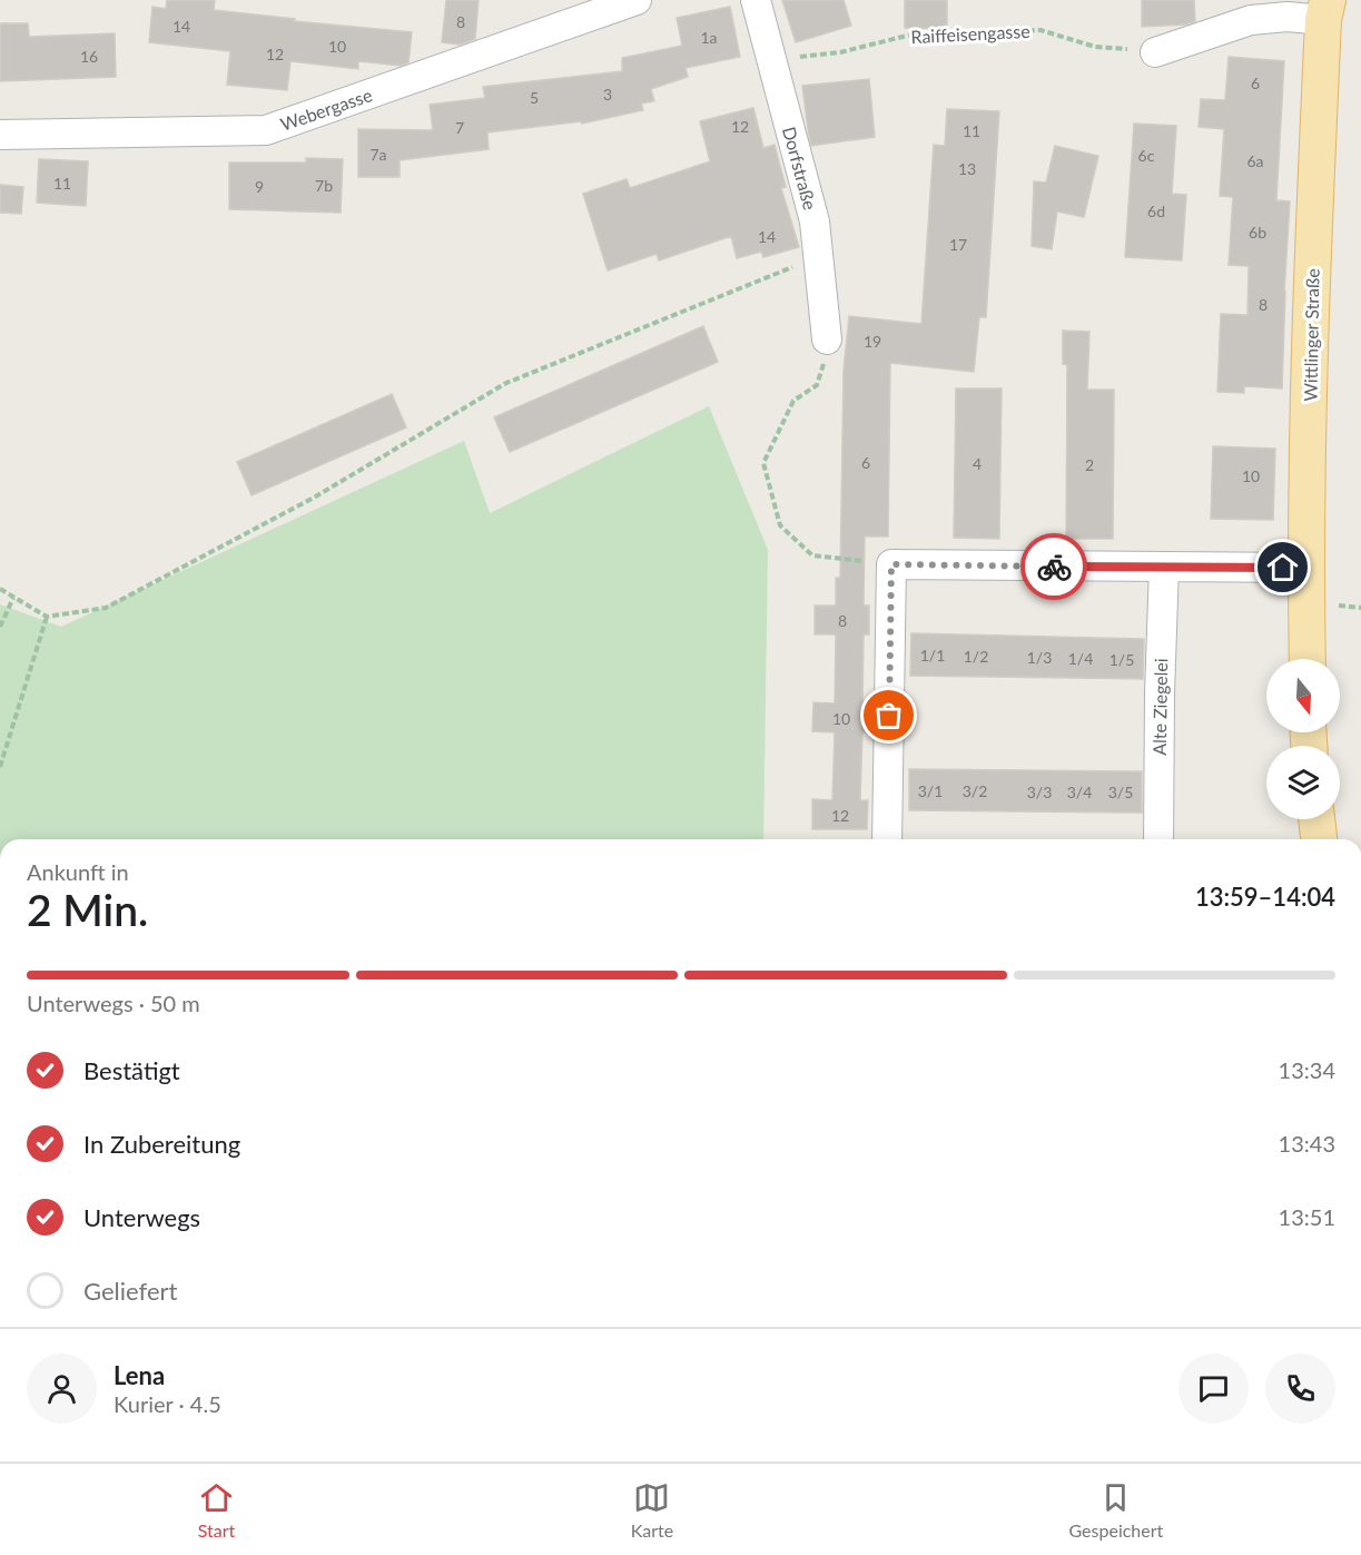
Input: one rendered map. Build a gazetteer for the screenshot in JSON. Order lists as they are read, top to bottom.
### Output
{
  "streets": {
    "main road": ["Wittlinger Straße"],
    "street": ["Webergasse", "Dorfstraße", "Alte Ziegelei"],
    "path": ["Raiffeisengasse"]
  },
  "crossings": [
    ["Raiffeisengasse", "Dorfstraße"]
  ],
  "house_numbers": [
    "8",
    "14",
    "1a",
    "10",
    "12",
    "16",
    "6",
    "3",
    "5",
    "12",
    "7",
    "11",
    "7a",
    "6c",
    "6a",
    "13",
    "11",
    "7b",
    "9",
    "6d",
    "6b",
    "14",
    "17",
    "8",
    "19",
    "6",
    "4",
    "2",
    "10",
    "8",
    "1/1",
    "1/2",
    "1/3",
    "1/4",
    "1/5",
    "10",
    "3/1",
    "3/2",
    "3/3",
    "3/4",
    "3/5",
    "12"
  ],
  "north": "bottom",
  "page": {
    "heading": ["2 Min.", "Ankunft in", "13:59–14:04"],
    "panel": ["Lena", "Kurier · 4.5"],
    "bar": "Unterwegs · 50 m",
    "list": [
      ["Bestätigt", "13:34"],
      ["In Zubereitung", "13:43"],
      ["Unterwegs", "13:51"],
      "Geliefert"
    ],
    "tabs": ["Start", "Karte", "Gespeichert"]
  }
}
